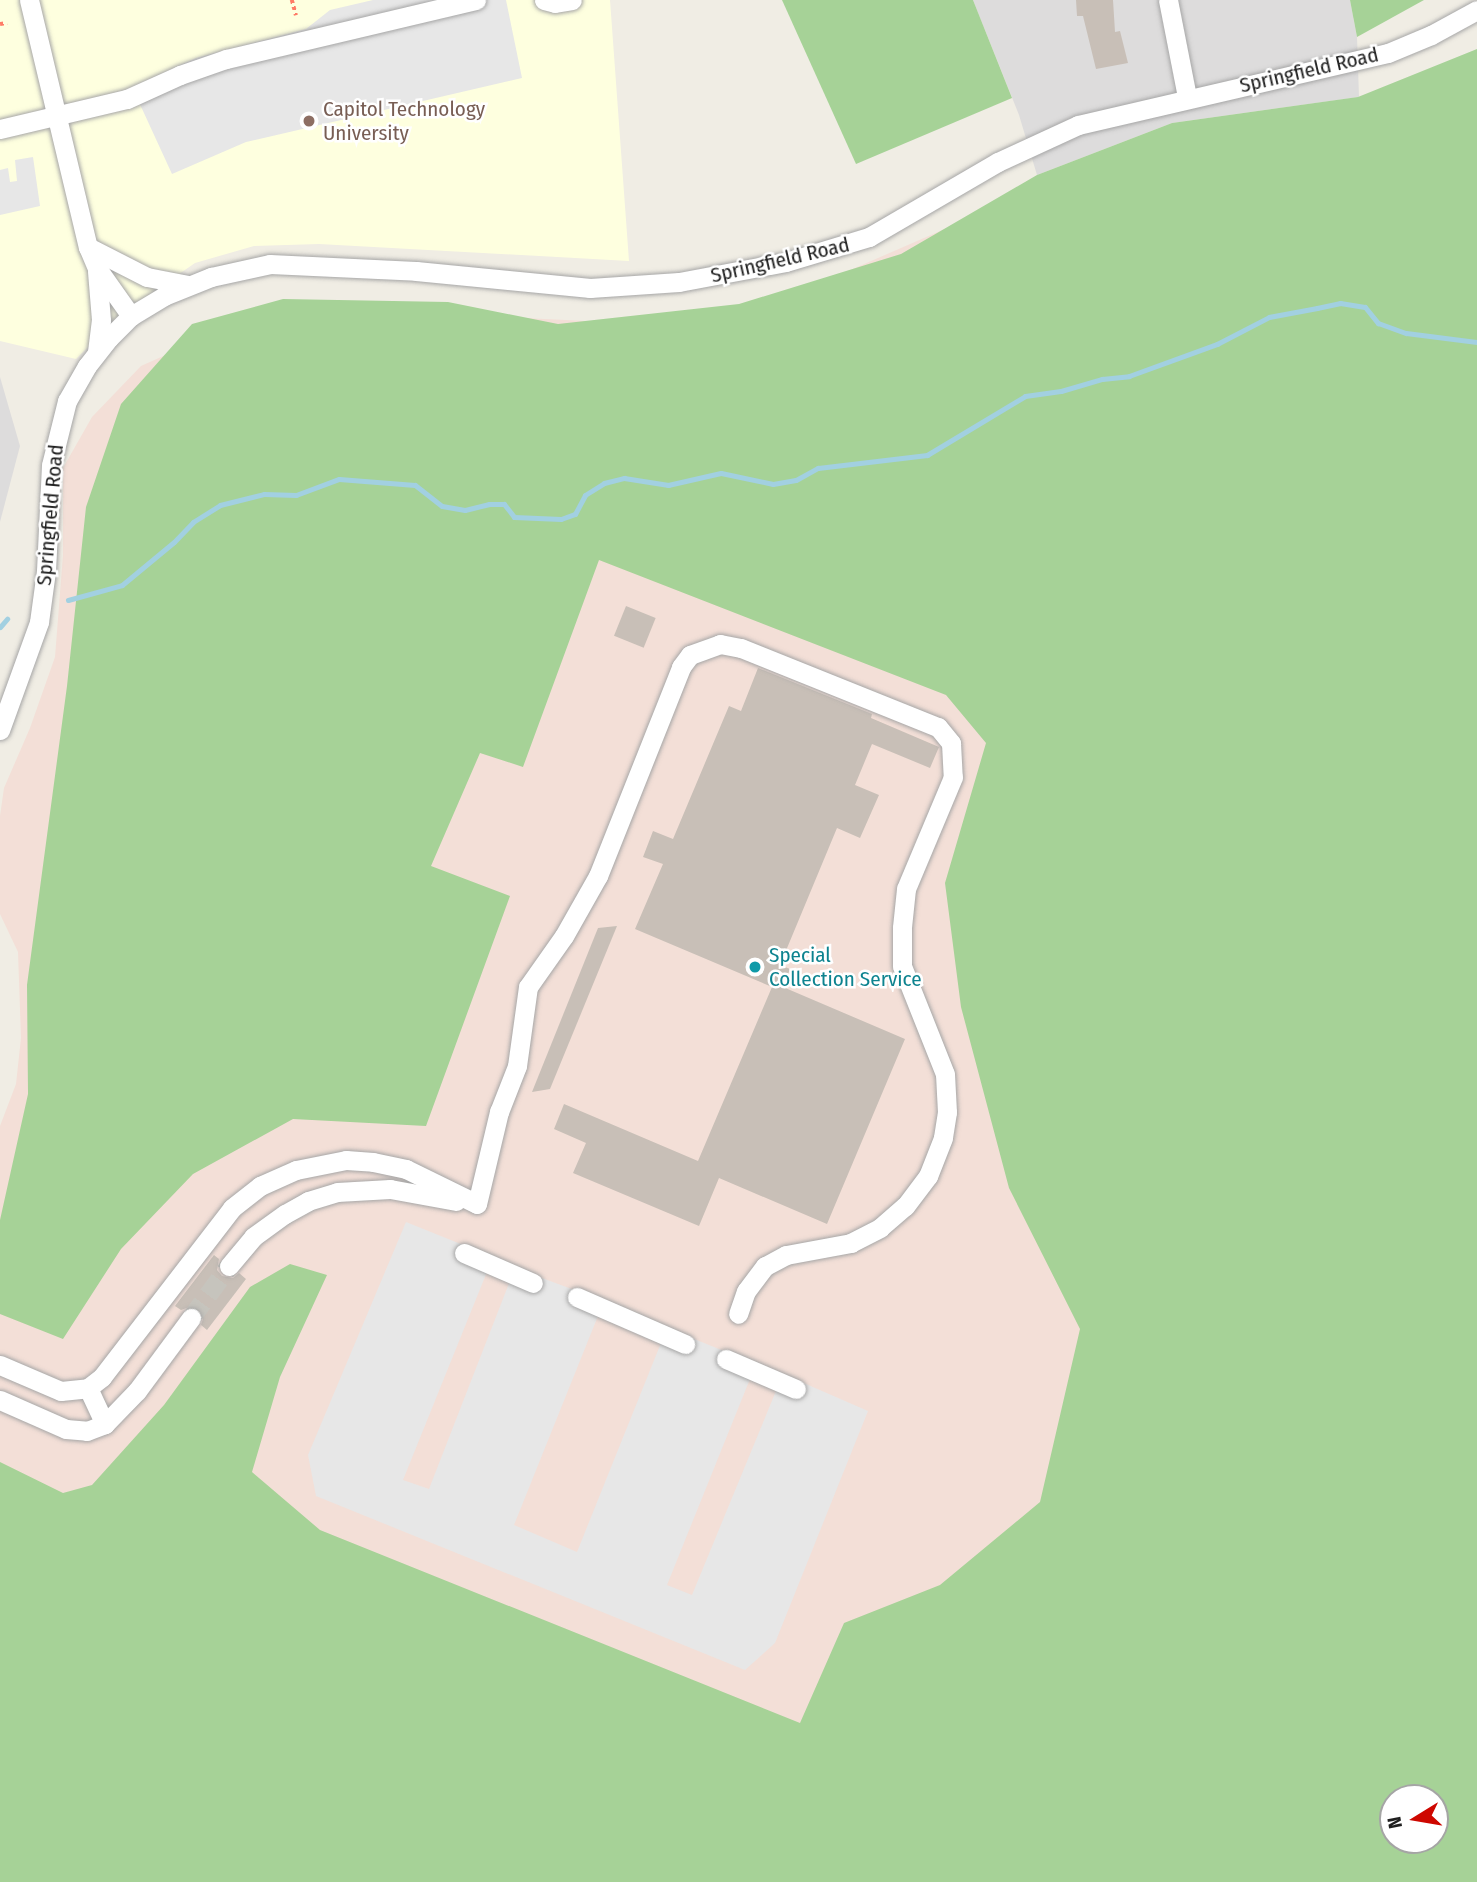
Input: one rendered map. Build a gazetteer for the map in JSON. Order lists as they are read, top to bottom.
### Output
{
  "streets": {
    "street": ["Springfield Road"]
  },
  "places": ["Capitol Technology University", "Special Collection Service"],
  "north": "left"
}
